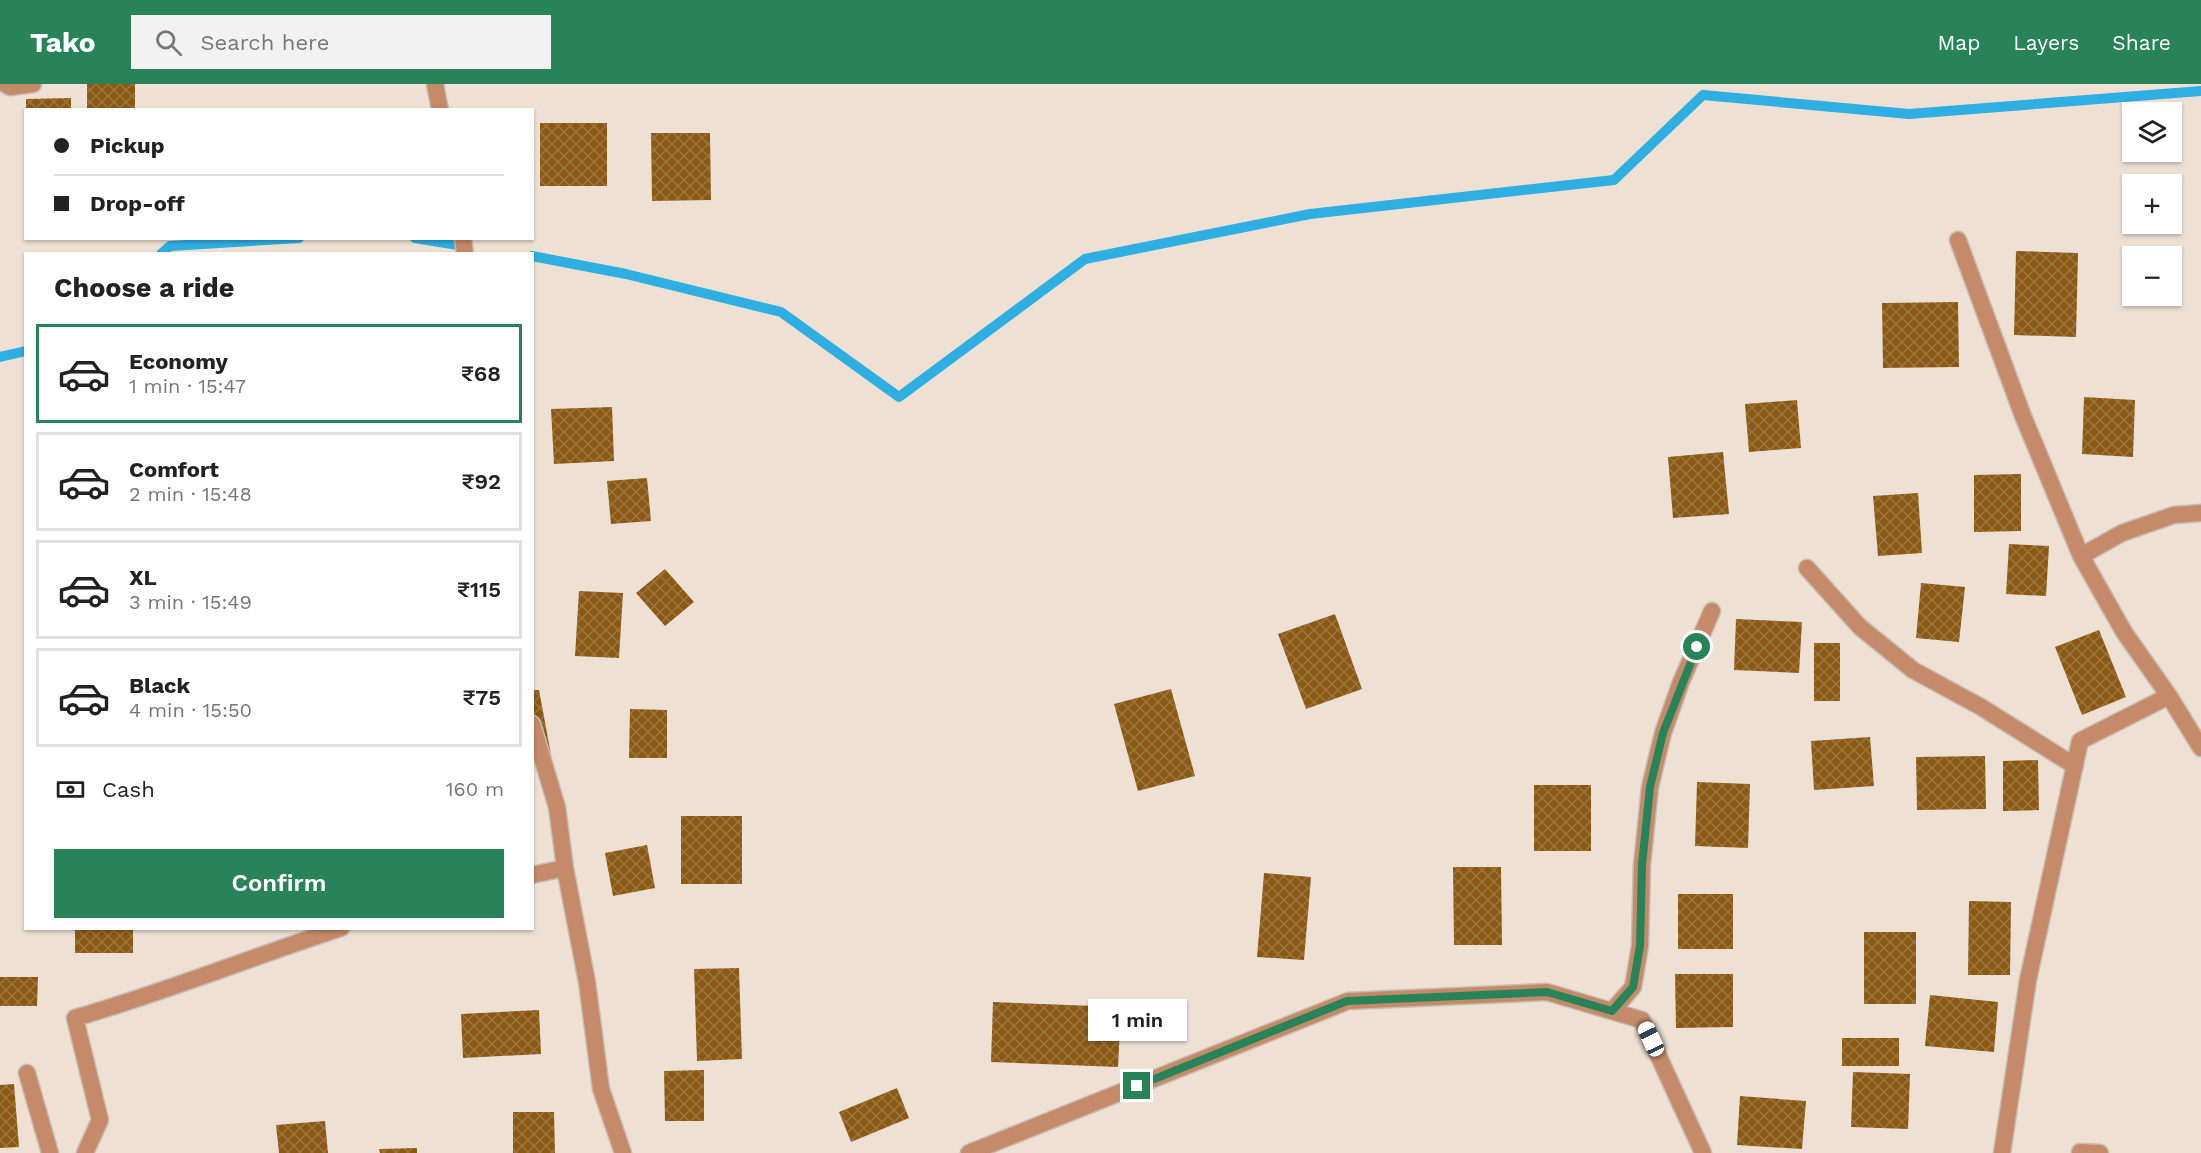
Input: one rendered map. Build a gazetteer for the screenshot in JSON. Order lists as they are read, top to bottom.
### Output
{
  "page": {
    "header": "Tako",
    "search": "Search here",
    "nav": ["Map", "Layers", "Share"],
    "map_buttons": ["+", "−"],
    "banner": ["Pickup", "Drop-off"],
    "heading": "Choose a ride",
    "list": [
      {
        "name": "Economy",
        "note": "1 min · 15:47",
        "value": "₹68"
      },
      {
        "name": "Comfort",
        "note": "2 min · 15:48",
        "value": "₹92"
      },
      {
        "name": "XL",
        "note": "3 min · 15:49",
        "value": "₹115"
      },
      {
        "name": "Black",
        "note": "4 min · 15:50",
        "value": "₹75"
      }
    ],
    "pay": ["Cash", "160 m"],
    "buttons": "Confirm",
    "bubble": "1 min"
  }
}
